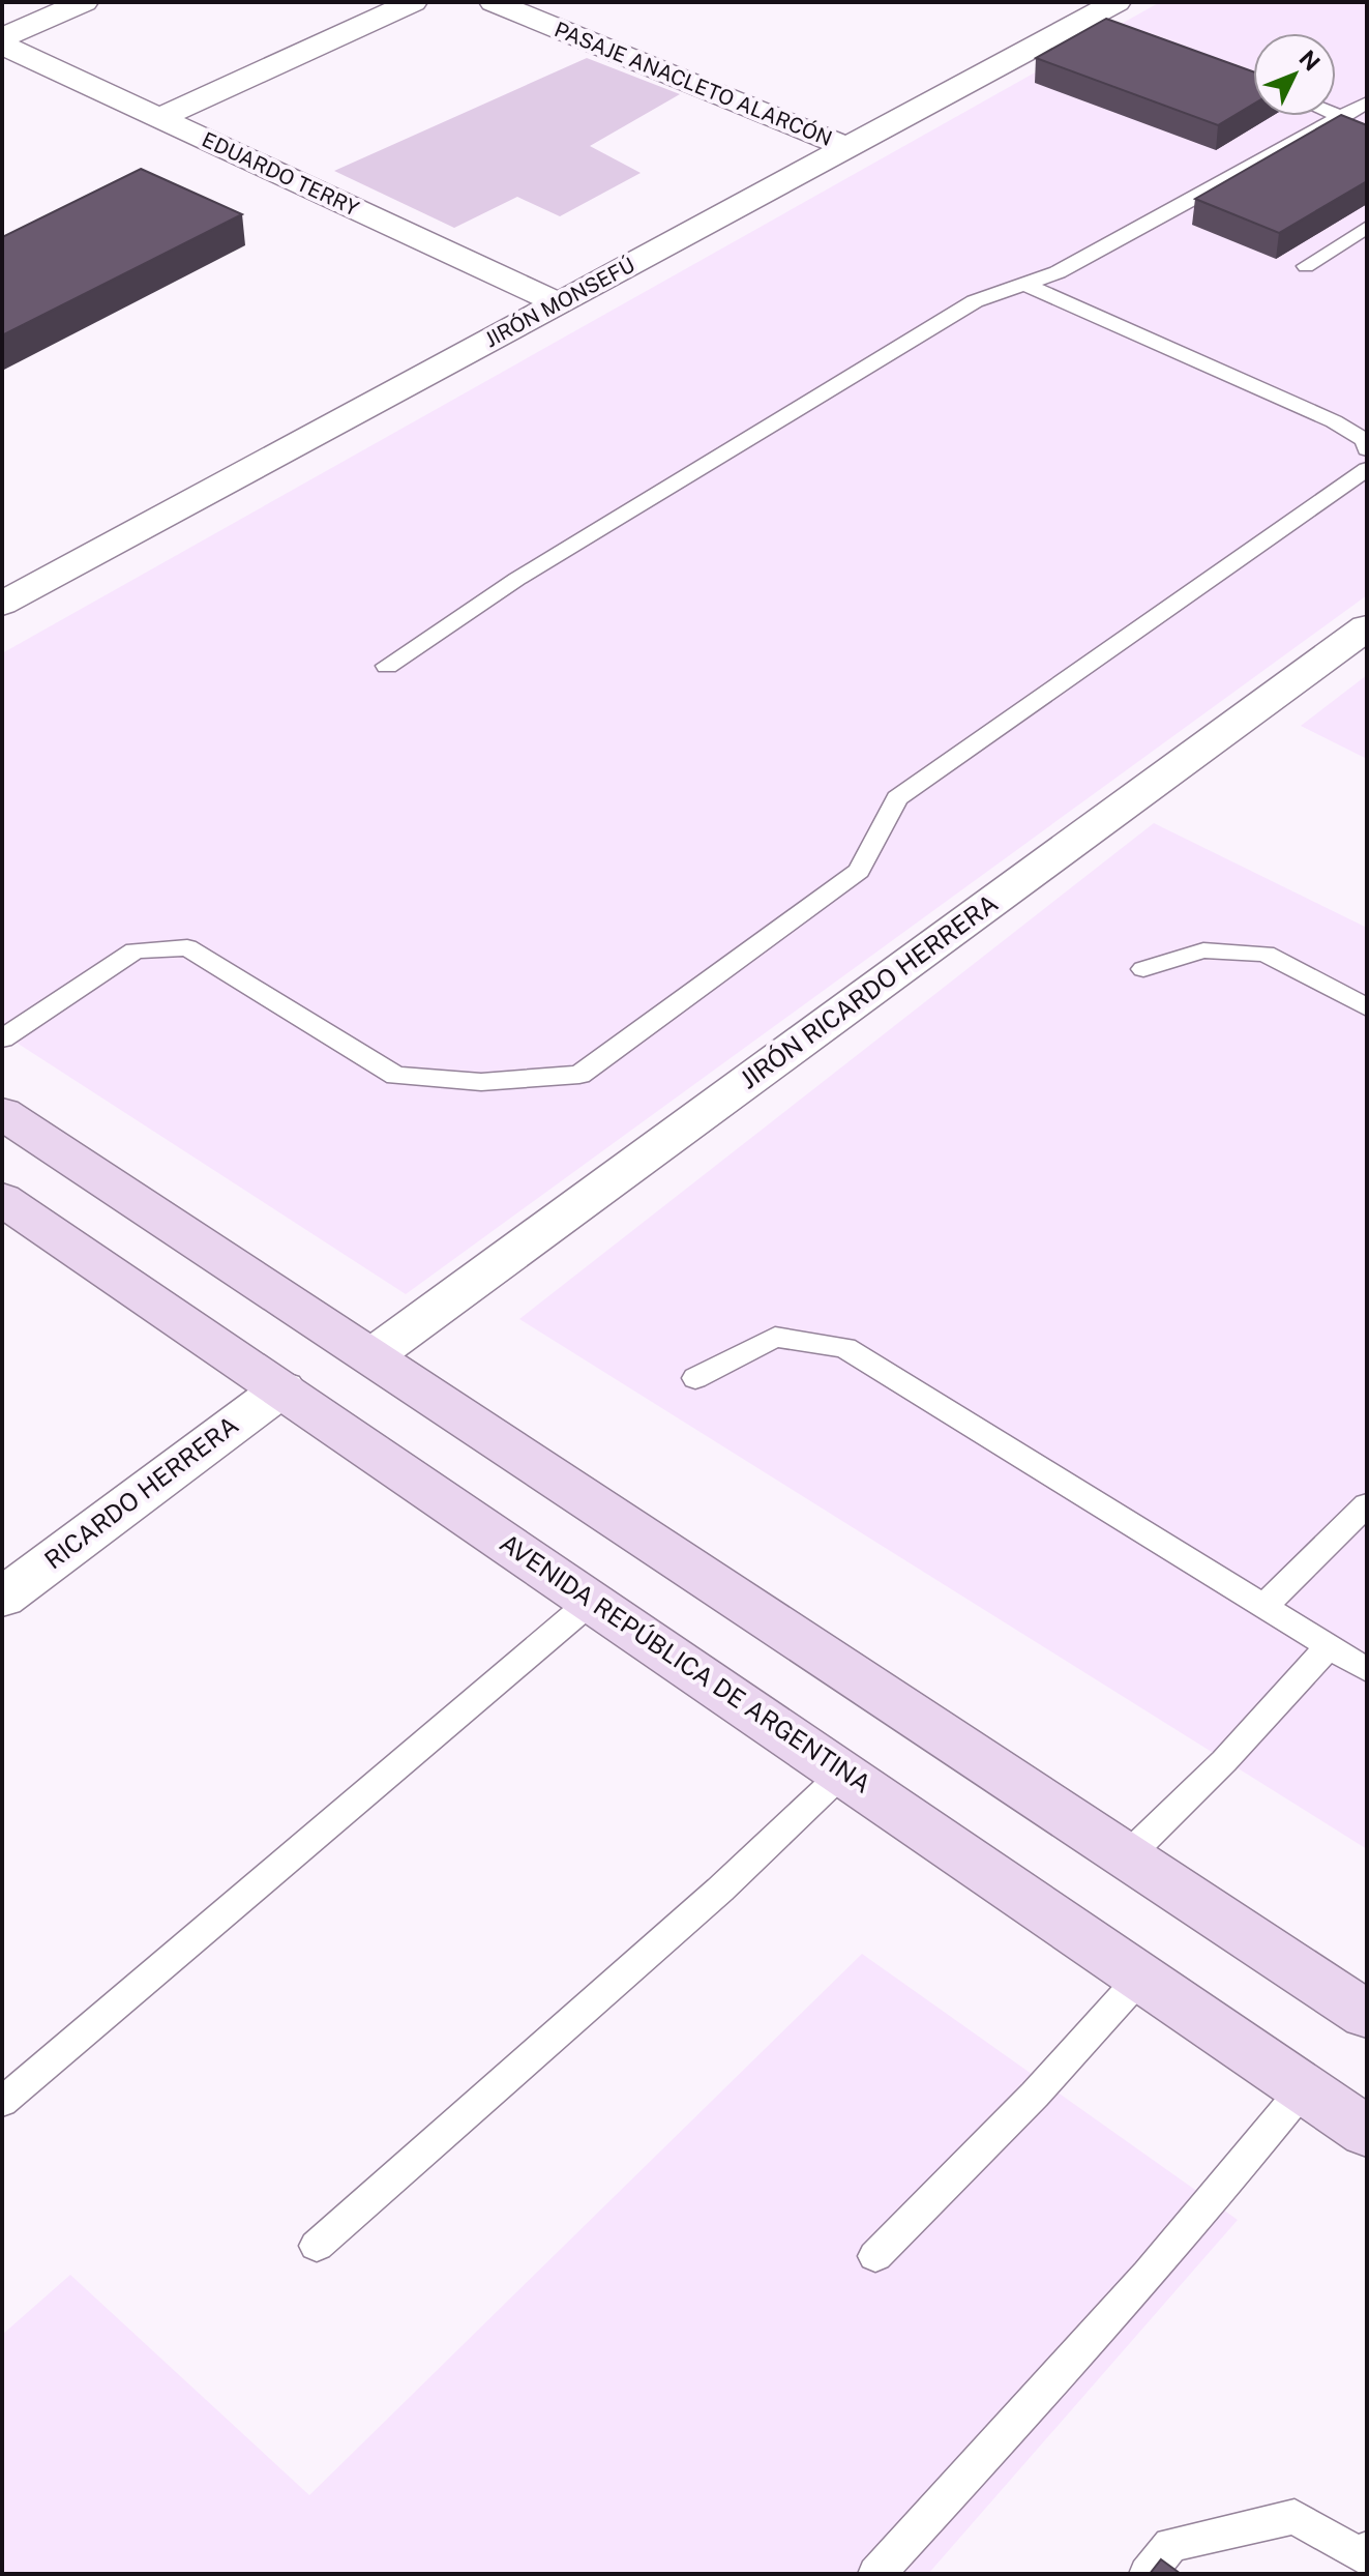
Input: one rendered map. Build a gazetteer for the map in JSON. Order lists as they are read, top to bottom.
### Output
{
  "streets": {
    "main road": ["AVENIDA REPÚBLICA DE ARGENTINA"],
    "street": [
      "PASAJE ANACLETO ALARCÓN",
      "EDUARDO TERRY",
      "JIRÓN MONSEFÚ",
      "JIRÓN RICARDO HERRERA",
      "RICARDO HERRERA"
    ]
  },
  "crossings": [
    ["PASAJE ANACLETO ALARCÓN", "JIRÓN MONSEFÚ"],
    ["EDUARDO TERRY", "JIRÓN MONSEFÚ"],
    ["RICARDO HERRERA", "AVENIDA REPÚBLICA DE ARGENTINA"]
  ],
  "north": "top right"
}
